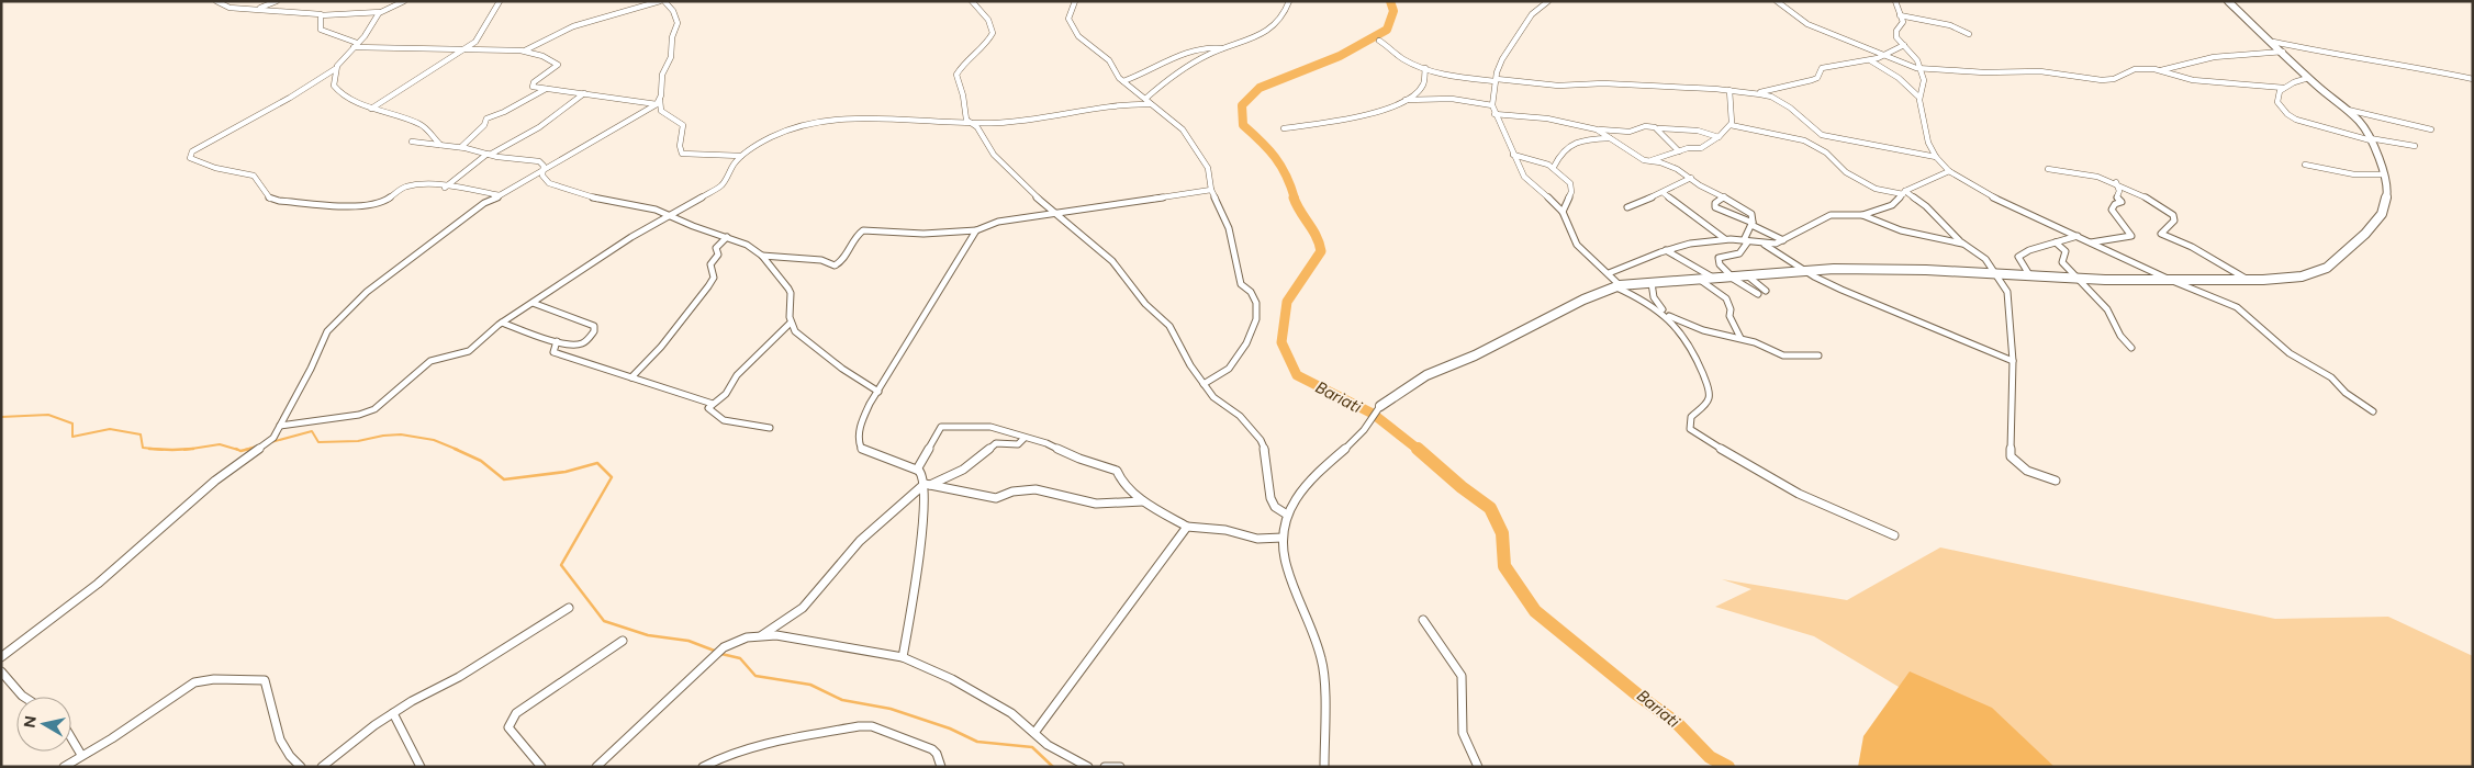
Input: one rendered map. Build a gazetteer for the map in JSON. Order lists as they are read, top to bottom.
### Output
{
  "water": ["Bariati"],
  "north": "left"
}
